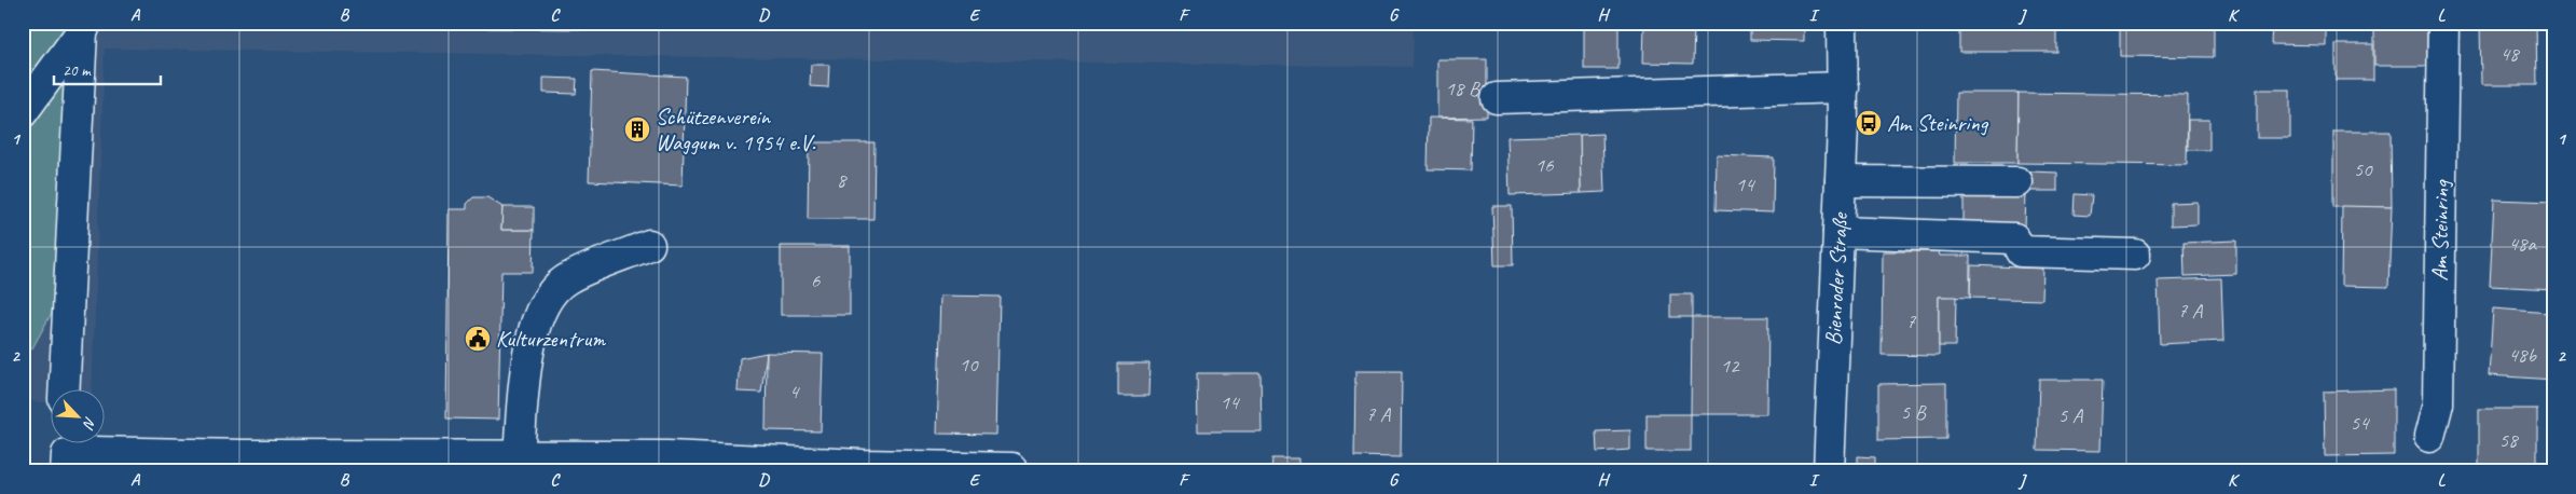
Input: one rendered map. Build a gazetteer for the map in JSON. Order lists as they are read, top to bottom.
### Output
{
  "streets": {
    "street": ["Am Steinring", "Bienroder Straße"]
  },
  "places": {
    "bus stop": ["Am Steinring"],
    "building": ["Schützenverein Waggum v. 1954 e.V."],
    "public building": ["Kulturzentrum"]
  },
  "house_numbers": [
    "48",
    "18 B",
    "16",
    "50",
    "8",
    "14",
    "48a",
    "6",
    "7 A",
    "7",
    "48b",
    "10",
    "12",
    "4",
    "14",
    "5 B",
    "7 A",
    "5 A",
    "54",
    "58"
  ],
  "scale_bar": "20 m",
  "north": "bottom right",
  "grid": {
    "columns": [
      "A",
      "B",
      "C",
      "D",
      "E",
      "F",
      "G",
      "H",
      "I",
      "J",
      "K",
      "L"
    ],
    "rows": ["1", "2"]
  }
}
